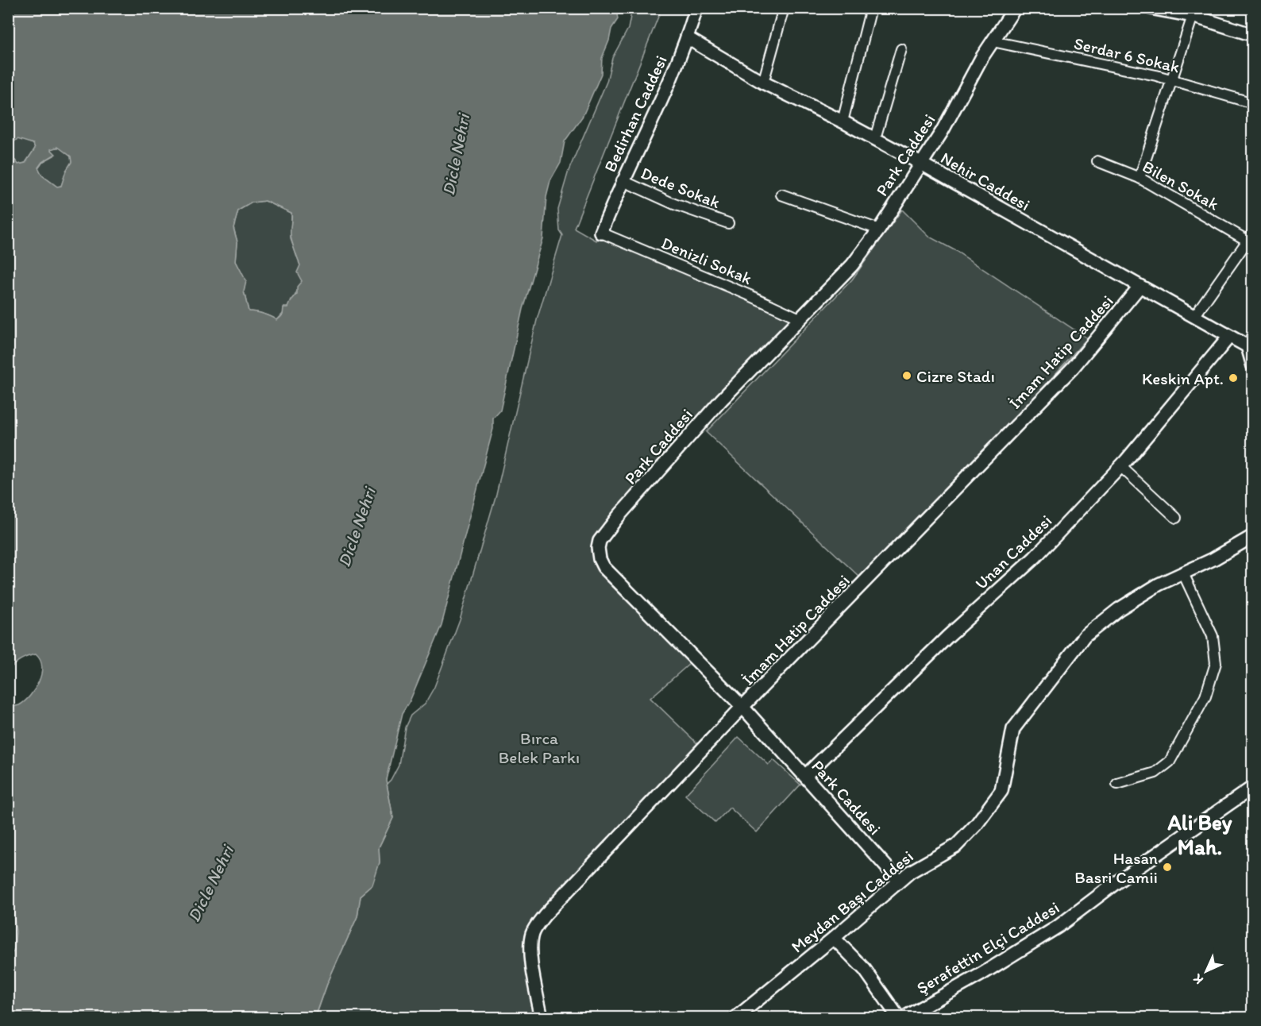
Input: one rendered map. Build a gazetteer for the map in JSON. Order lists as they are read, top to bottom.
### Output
{
  "streets": {
    "street": [
      "Serdar 6 Sokak",
      "Bedirhan Caddesi",
      "Park Caddesi",
      "Nehir Caddesi",
      "Bilen Sokak",
      "Dede Sokak",
      "Denizli Sokak",
      "İmam Hatip Caddesi",
      "Unan Caddesi",
      "Meydan Başı Caddesi",
      "Şerafettin Elçi Caddesi"
    ]
  },
  "crossings": [
    ["Serdar 6 Sokak", "Park Caddesi"],
    ["Bedirhan Caddesi", "Nehir Caddesi"],
    ["Bedirhan Caddesi", "Dede Sokak"],
    ["Bedirhan Caddesi", "Denizli Sokak"],
    ["Park Caddesi", "Nehir Caddesi"],
    ["Park Caddesi", "Denizli Sokak"],
    ["Park Caddesi", "İmam Hatip Caddesi"],
    ["Park Caddesi", "Unan Caddesi"],
    ["Park Caddesi", "Meydan Başı Caddesi"],
    ["Nehir Caddesi", "İmam Hatip Caddesi"],
    ["Nehir Caddesi", "Unan Caddesi"]
  ],
  "districts": ["Ali Bey Mah."],
  "water": ["Dicle Nehri"],
  "parks": ["Bırca Belek Parkı"],
  "places": ["Cizre Stadı", "Keskin Apt.", "Hasan Basri Camii"],
  "north": "bottom left"
}
